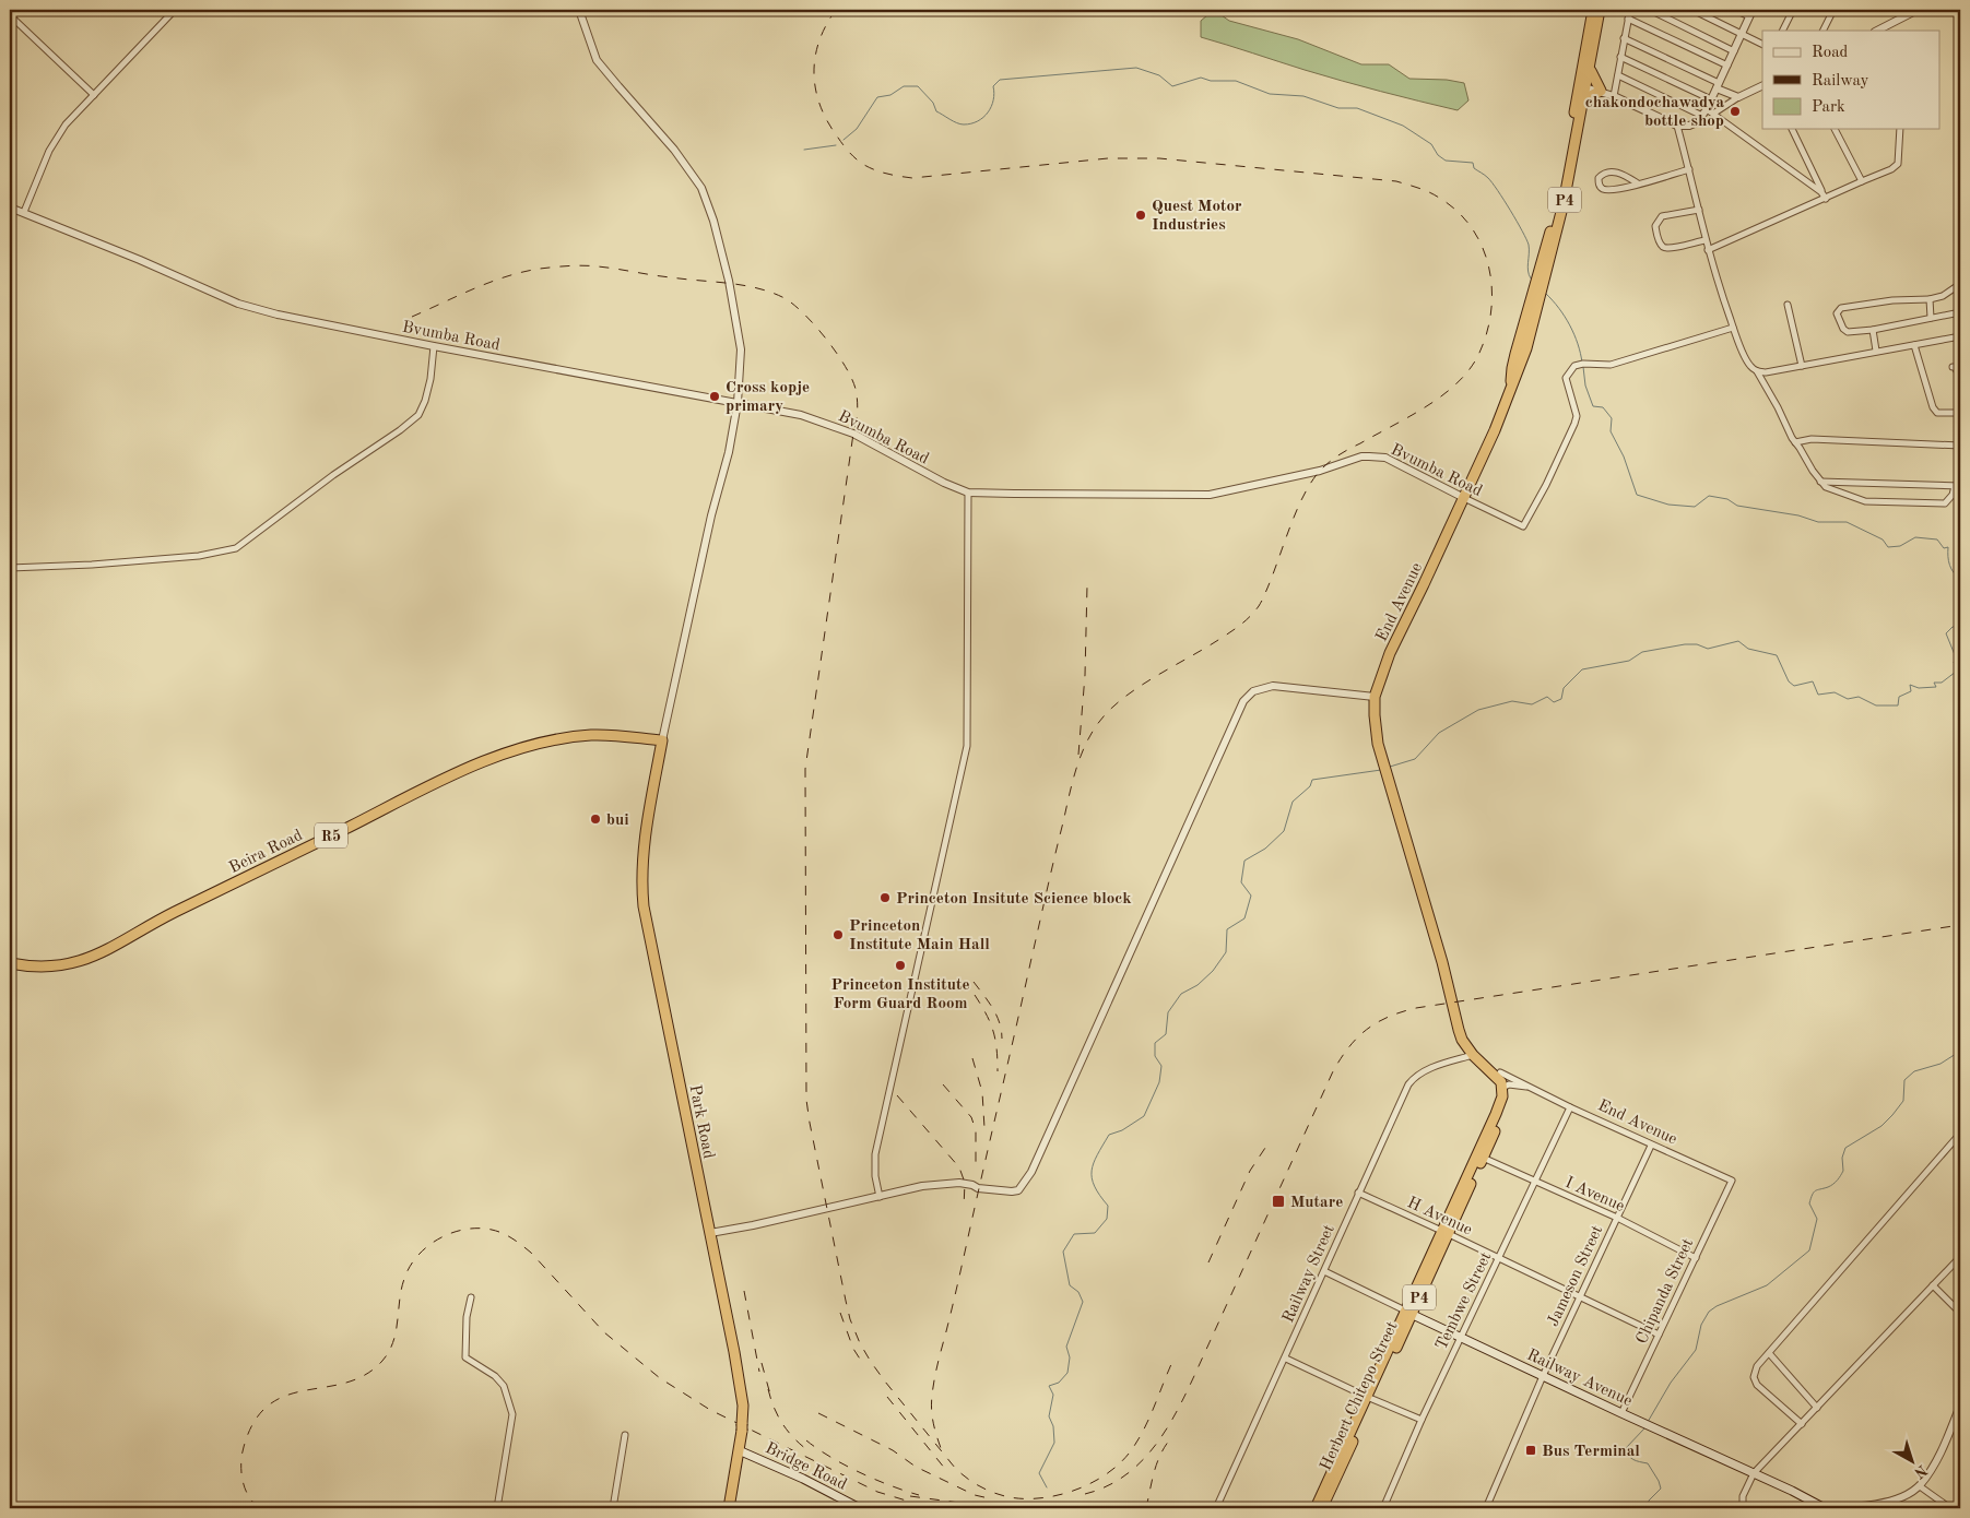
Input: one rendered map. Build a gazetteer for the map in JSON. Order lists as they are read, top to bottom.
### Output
{
  "streets": {
    "highway": [
      "P4",
      "End Avenue",
      "R5",
      "Beira Road",
      "Park Road",
      "Herbert Chitepo Street"
    ],
    "main road": ["Railway Avenue", "Bridge Road"],
    "street": [
      "Bvumba Road",
      "I Avenue",
      "H Avenue",
      "Railway Street",
      "Jameson Street",
      "Chipanda Street",
      "Tembwe Street"
    ]
  },
  "crossings": [
    ["P4", "End Avenue"],
    ["Bvumba Road", "End Avenue"],
    ["End Avenue", "Railway Street"],
    ["End Avenue", "Jameson Street"],
    ["End Avenue", "Chipanda Street"],
    ["End Avenue", "Tembwe Street"],
    ["End Avenue", "Herbert Chitepo Street"],
    ["Beira Road", "Park Road"],
    ["Park Road", "Bridge Road"],
    ["I Avenue", "Jameson Street"],
    ["I Avenue", "Chipanda Street"],
    ["I Avenue", "Tembwe Street"],
    ["I Avenue", "Herbert Chitepo Street"],
    ["H Avenue", "Railway Street"],
    ["H Avenue", "Jameson Street"],
    ["H Avenue", "Chipanda Street"],
    ["H Avenue", "Tembwe Street"],
    ["H Avenue", "Herbert Chitepo Street"],
    ["Railway Street", "Railway Avenue"],
    ["Jameson Street", "Railway Avenue"],
    ["Chipanda Street", "Railway Avenue"],
    ["Tembwe Street", "Railway Avenue"],
    ["Railway Avenue", "Herbert Chitepo Street"]
  ],
  "places": {
    "other": [
      "chakondochawadya bottle shop",
      "Quest Motor Industries",
      "Cross kopje primary",
      "bui",
      "Princeton Insitute Science block",
      "Princeton Institute Main Hall",
      "Princeton Institute Form Guard Room"
    ],
    "transit": ["Mutare", "Bus Terminal"]
  },
  "legend": ["Road", "Railway", "Park"],
  "north": "bottom right"
}
